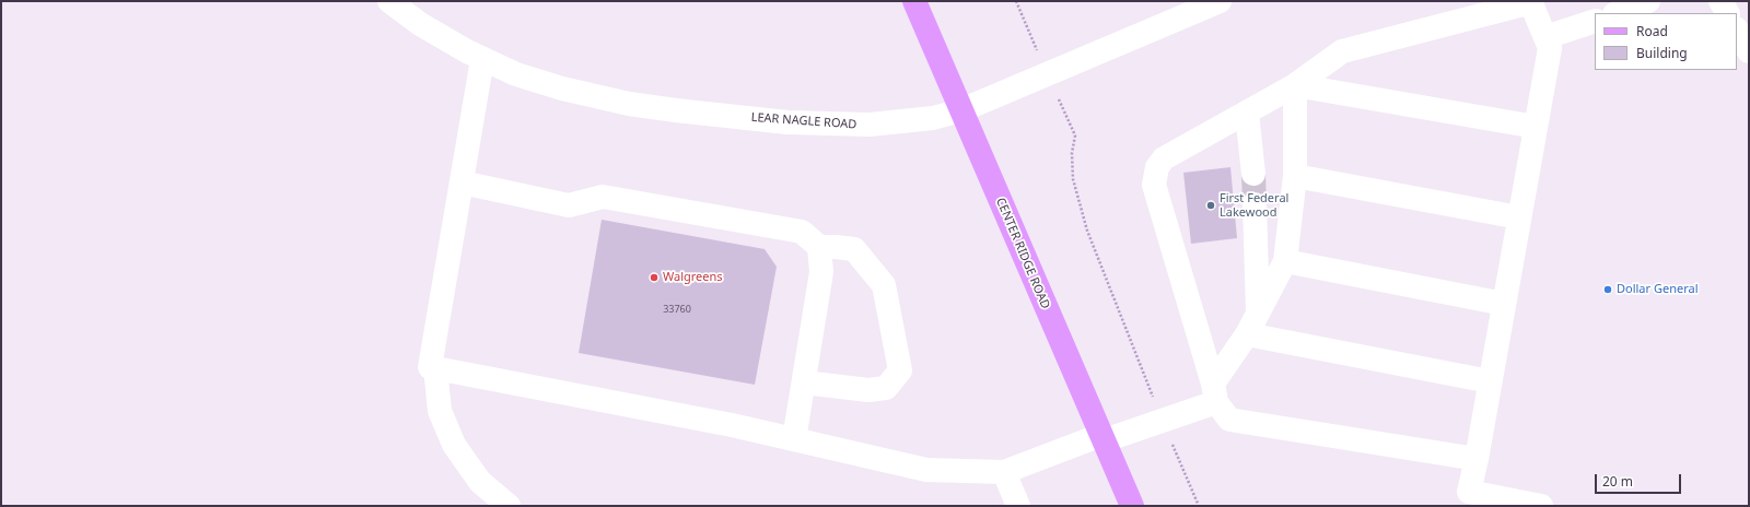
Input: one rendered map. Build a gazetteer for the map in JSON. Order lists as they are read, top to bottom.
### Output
{
  "streets": {
    "main road": ["CENTER RIDGE ROAD"],
    "street": ["LEAR NAGLE ROAD"]
  },
  "crossings": [
    ["LEAR NAGLE ROAD", "CENTER RIDGE ROAD"]
  ],
  "places": ["First Federal Lakewood", "Walgreens", "Dollar General"],
  "house_numbers": ["33760"],
  "legend": ["Road", "Building"],
  "scale_bar": "20 m"
}
